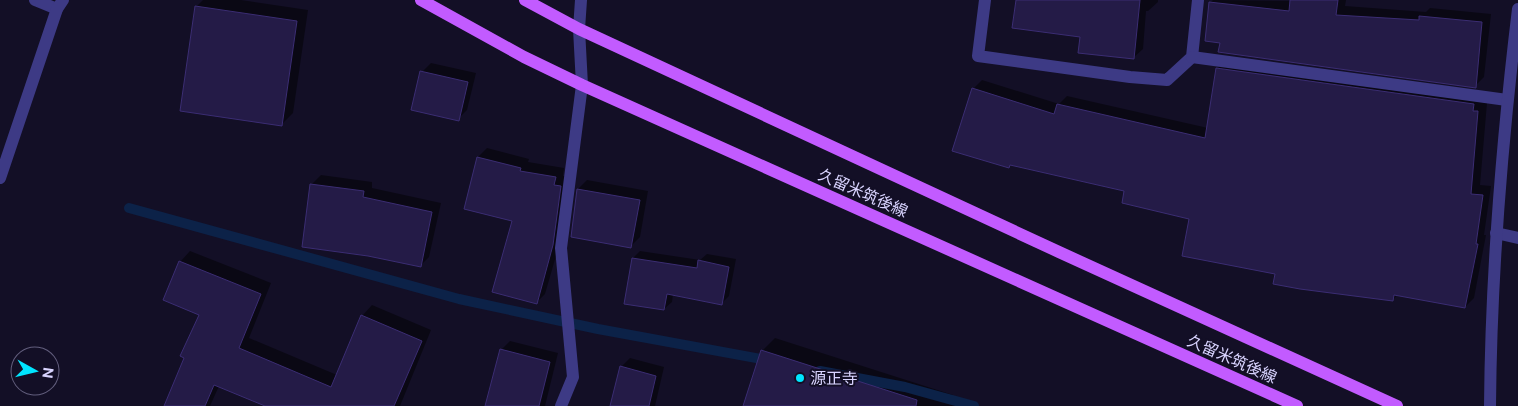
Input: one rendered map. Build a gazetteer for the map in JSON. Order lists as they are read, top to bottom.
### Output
{
  "streets": {
    "main road": ["久留米筑後線"]
  },
  "places": ["源正寺"],
  "north": "right"
}
